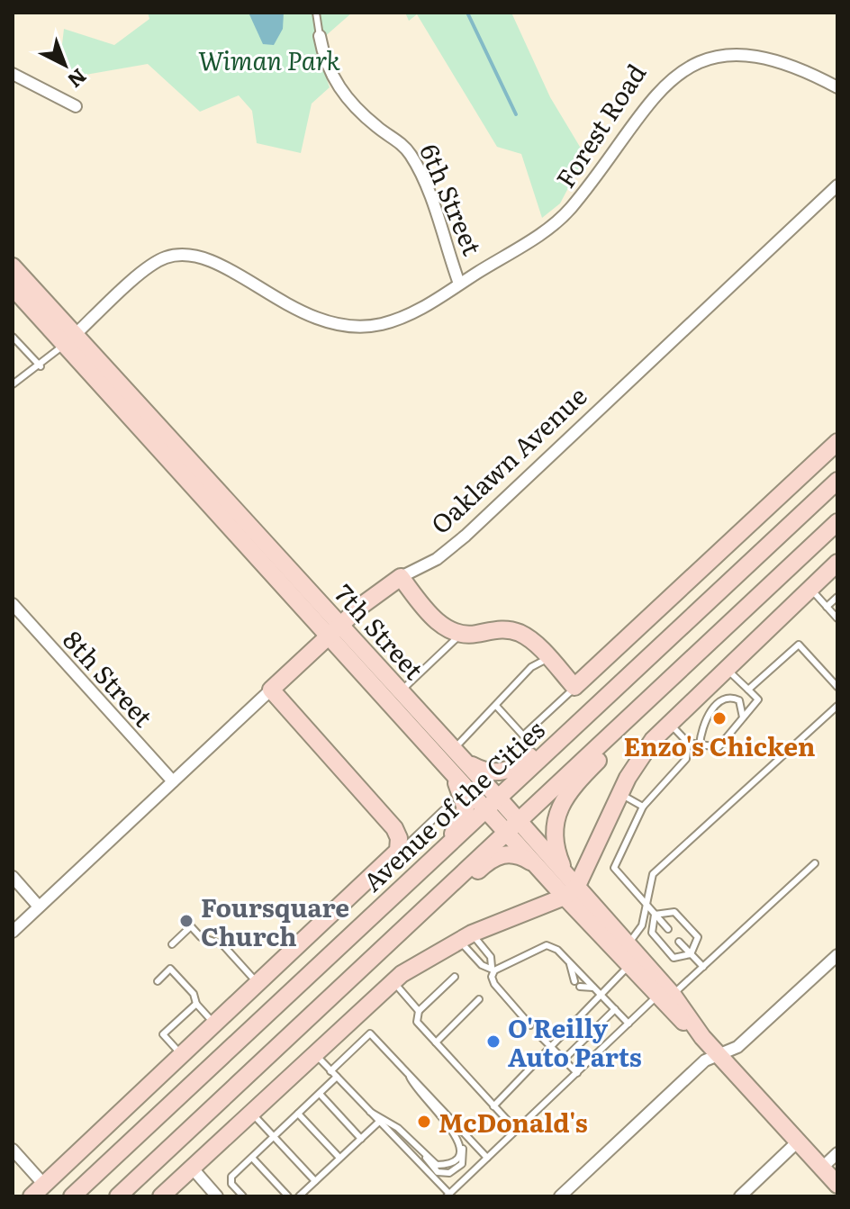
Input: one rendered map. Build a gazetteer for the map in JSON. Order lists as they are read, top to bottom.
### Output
{
  "streets": {
    "main road": ["Oaklawn Avenue", "7th Street", "Avenue of the Cities"],
    "street": ["Forest Road", "6th Street", "8th Street"]
  },
  "crossings": [
    ["Forest Road", "6th Street"],
    ["Forest Road", "7th Street"],
    ["Oaklawn Avenue", "7th Street"],
    ["Oaklawn Avenue", "8th Street"],
    ["7th Street", "Avenue of the Cities"]
  ],
  "parks": ["Wiman Park"],
  "places": [
    "Enzo's Chicken",
    "Foursquare Church",
    "O'Reilly Auto Parts",
    "McDonald's"
  ],
  "north": "bottom right"
}
